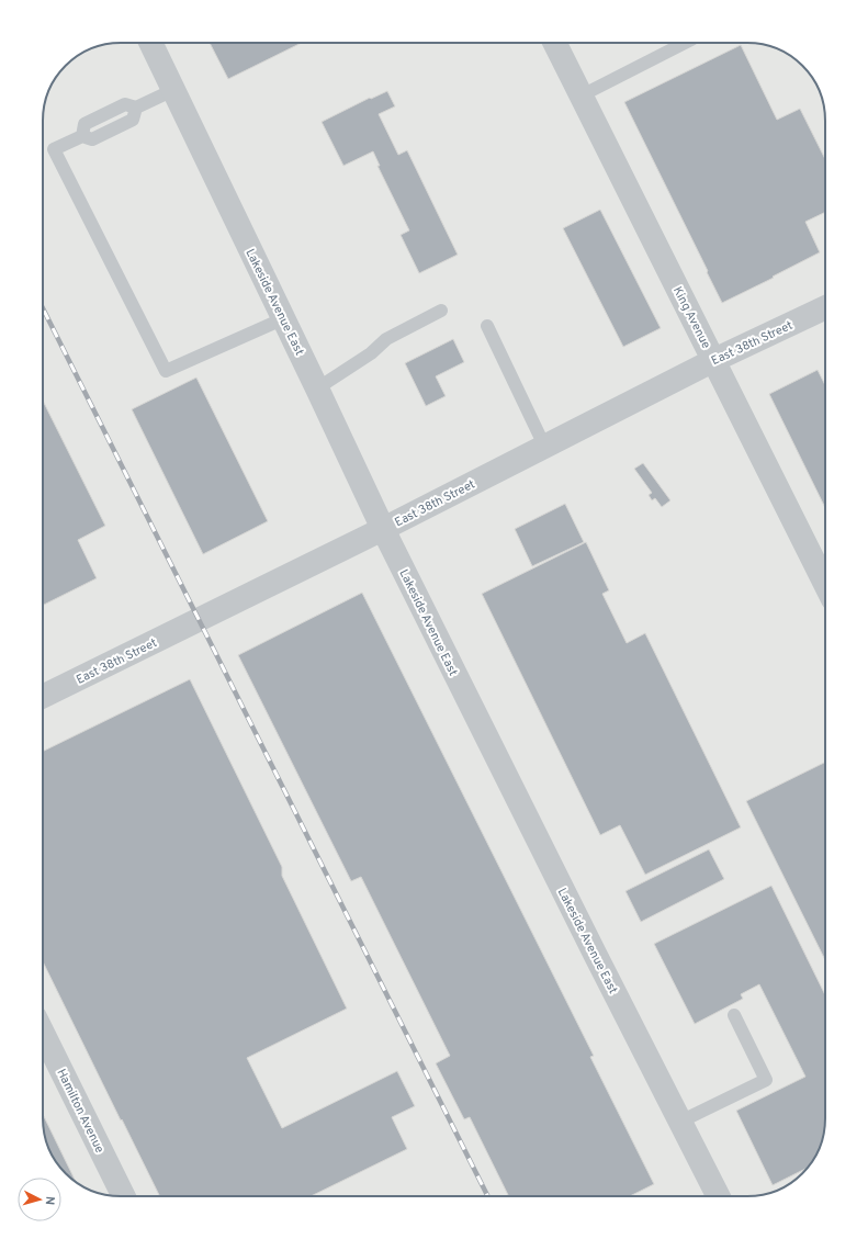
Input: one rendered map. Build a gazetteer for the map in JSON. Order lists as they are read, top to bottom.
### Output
{
  "streets": {
    "street": [
      "Lakeside Avenue East",
      "King Avenue",
      "East 38th Street",
      "Hamilton Avenue"
    ]
  },
  "crossings": [
    ["Lakeside Avenue East", "East 38th Street"],
    ["King Avenue", "East 38th Street"]
  ],
  "north": "right"
}
